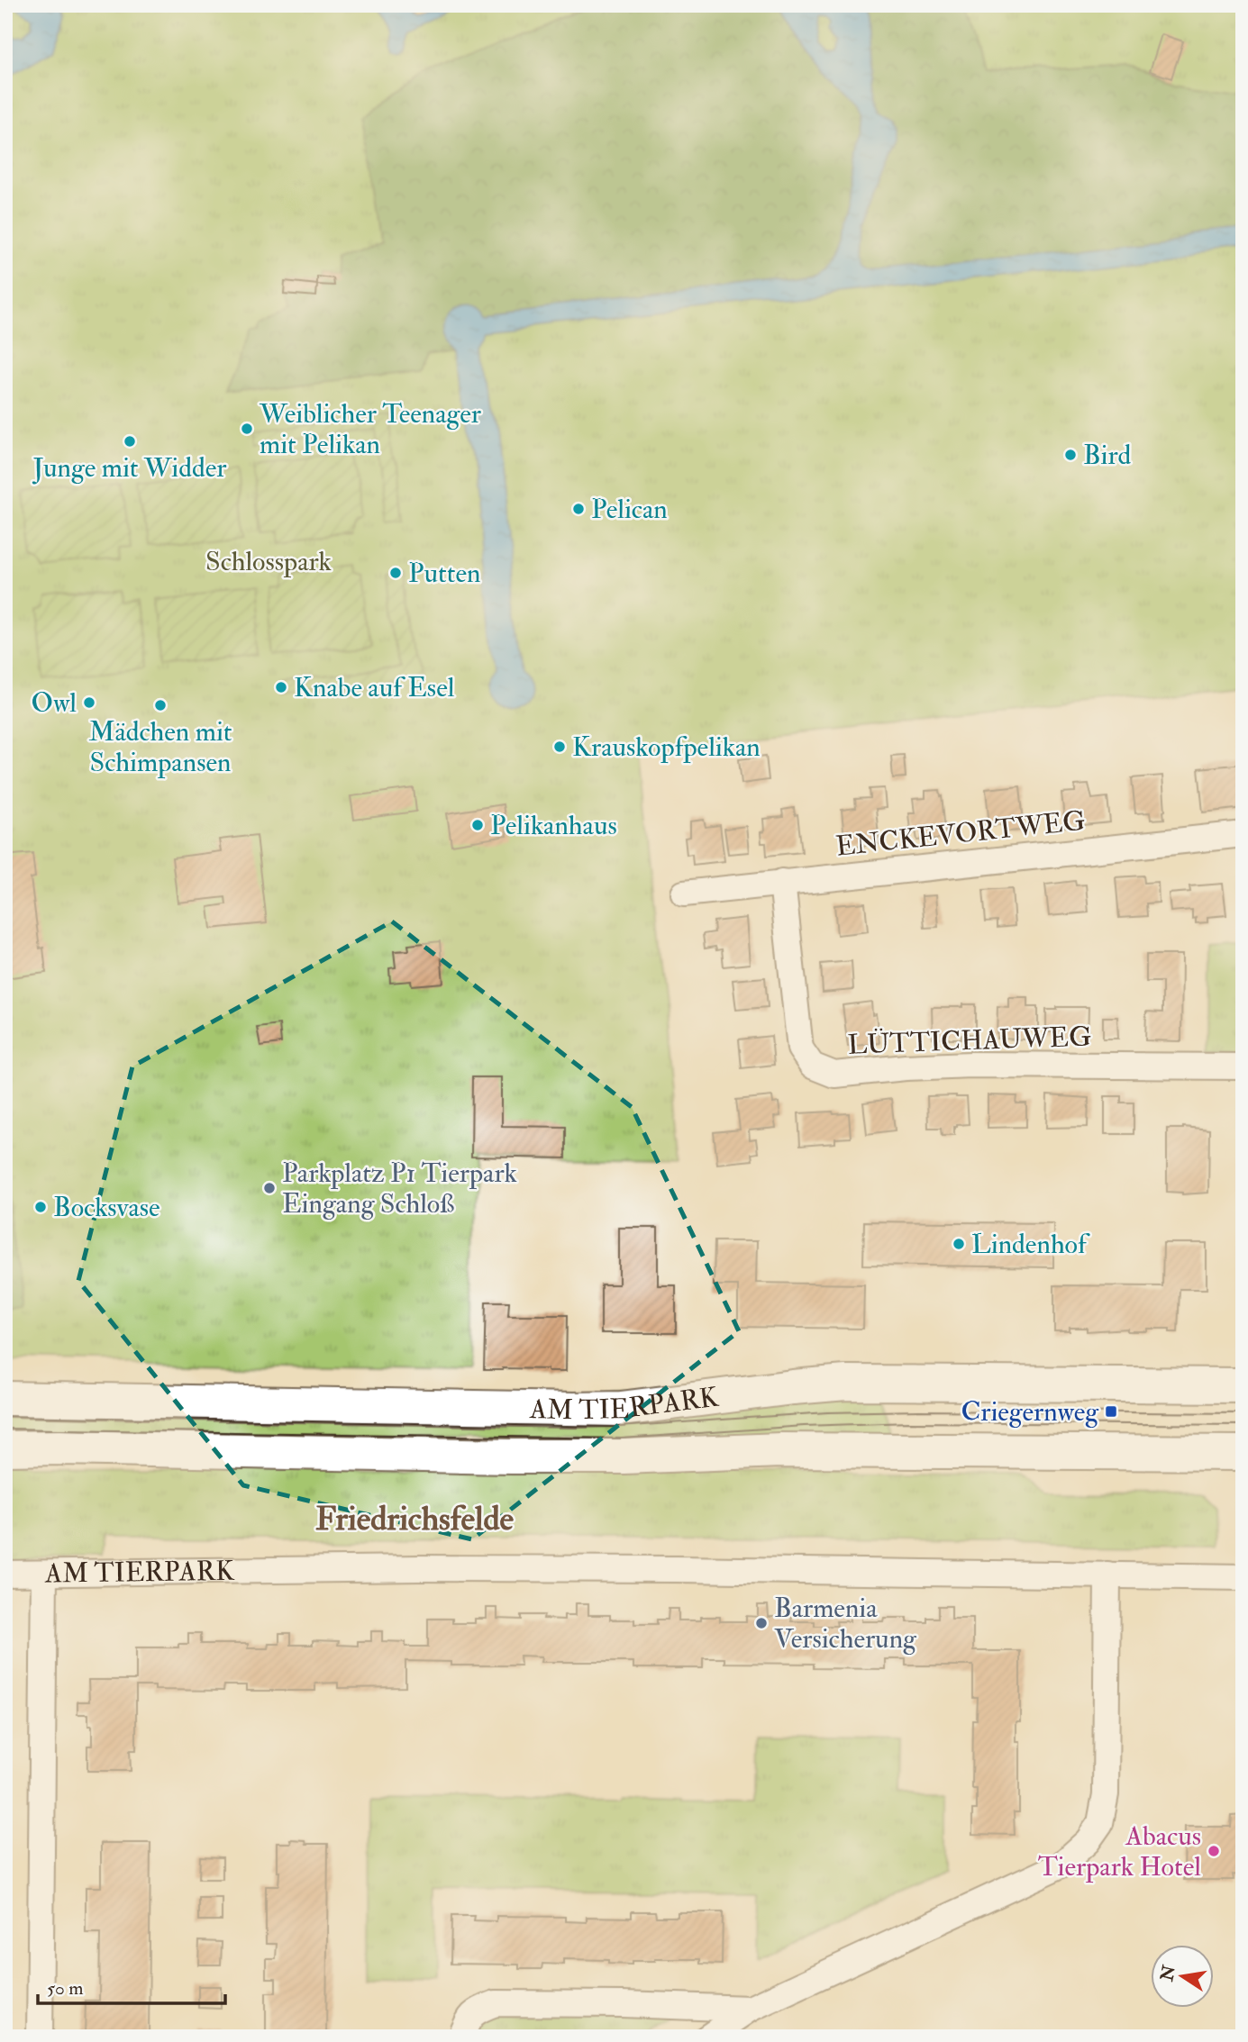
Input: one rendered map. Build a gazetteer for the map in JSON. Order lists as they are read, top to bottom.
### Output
{
  "streets": {
    "main road": ["AM TIERPARK"],
    "street": ["ENCKEVORTWEG", "LÜTTICHAUWEG"]
  },
  "crossings": [
    ["ENCKEVORTWEG", "LÜTTICHAUWEG"]
  ],
  "districts": ["Friedrichsfelde"],
  "parks": ["Schlosspark"],
  "places": {
    "other": [
      "Weiblicher Teenager mit Pelikan",
      "Junge mit Widder",
      "Bird",
      "Pelican",
      "Putten",
      "Knabe auf Esel",
      "Owl",
      "Mädchen mit Schimpansen",
      "Krauskopfpelikan",
      "Pelikanhaus",
      "Parkplatz P1 Tierpark Eingang Schloß",
      "Bocksvase",
      "Lindenhof",
      "Barmenia Versicherung",
      "Abacus Tierpark Hotel"
    ],
    "transit": ["Criegernweg"]
  },
  "scale_bar": "50 m",
  "north": "left"
}
